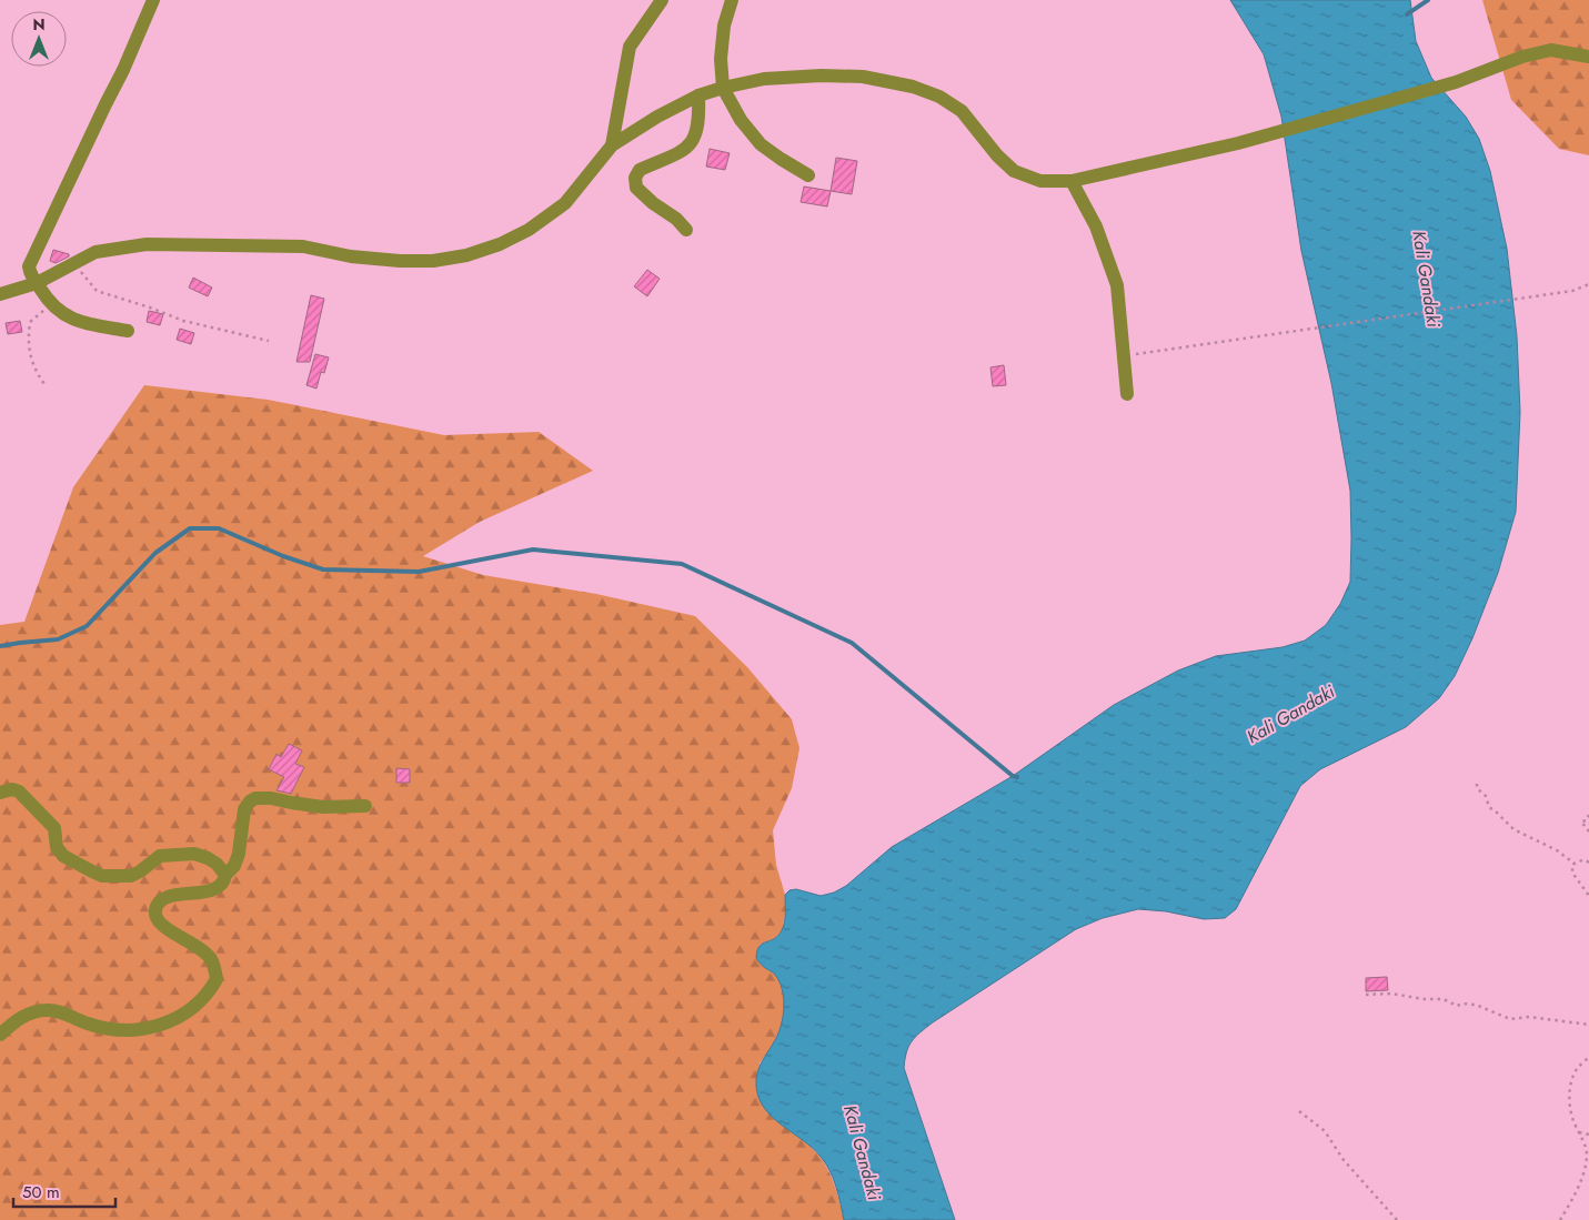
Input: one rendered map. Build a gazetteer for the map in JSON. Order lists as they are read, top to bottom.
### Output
{
  "water": ["Kali Gandaki"],
  "scale_bar": "50 m",
  "north": "top"
}
